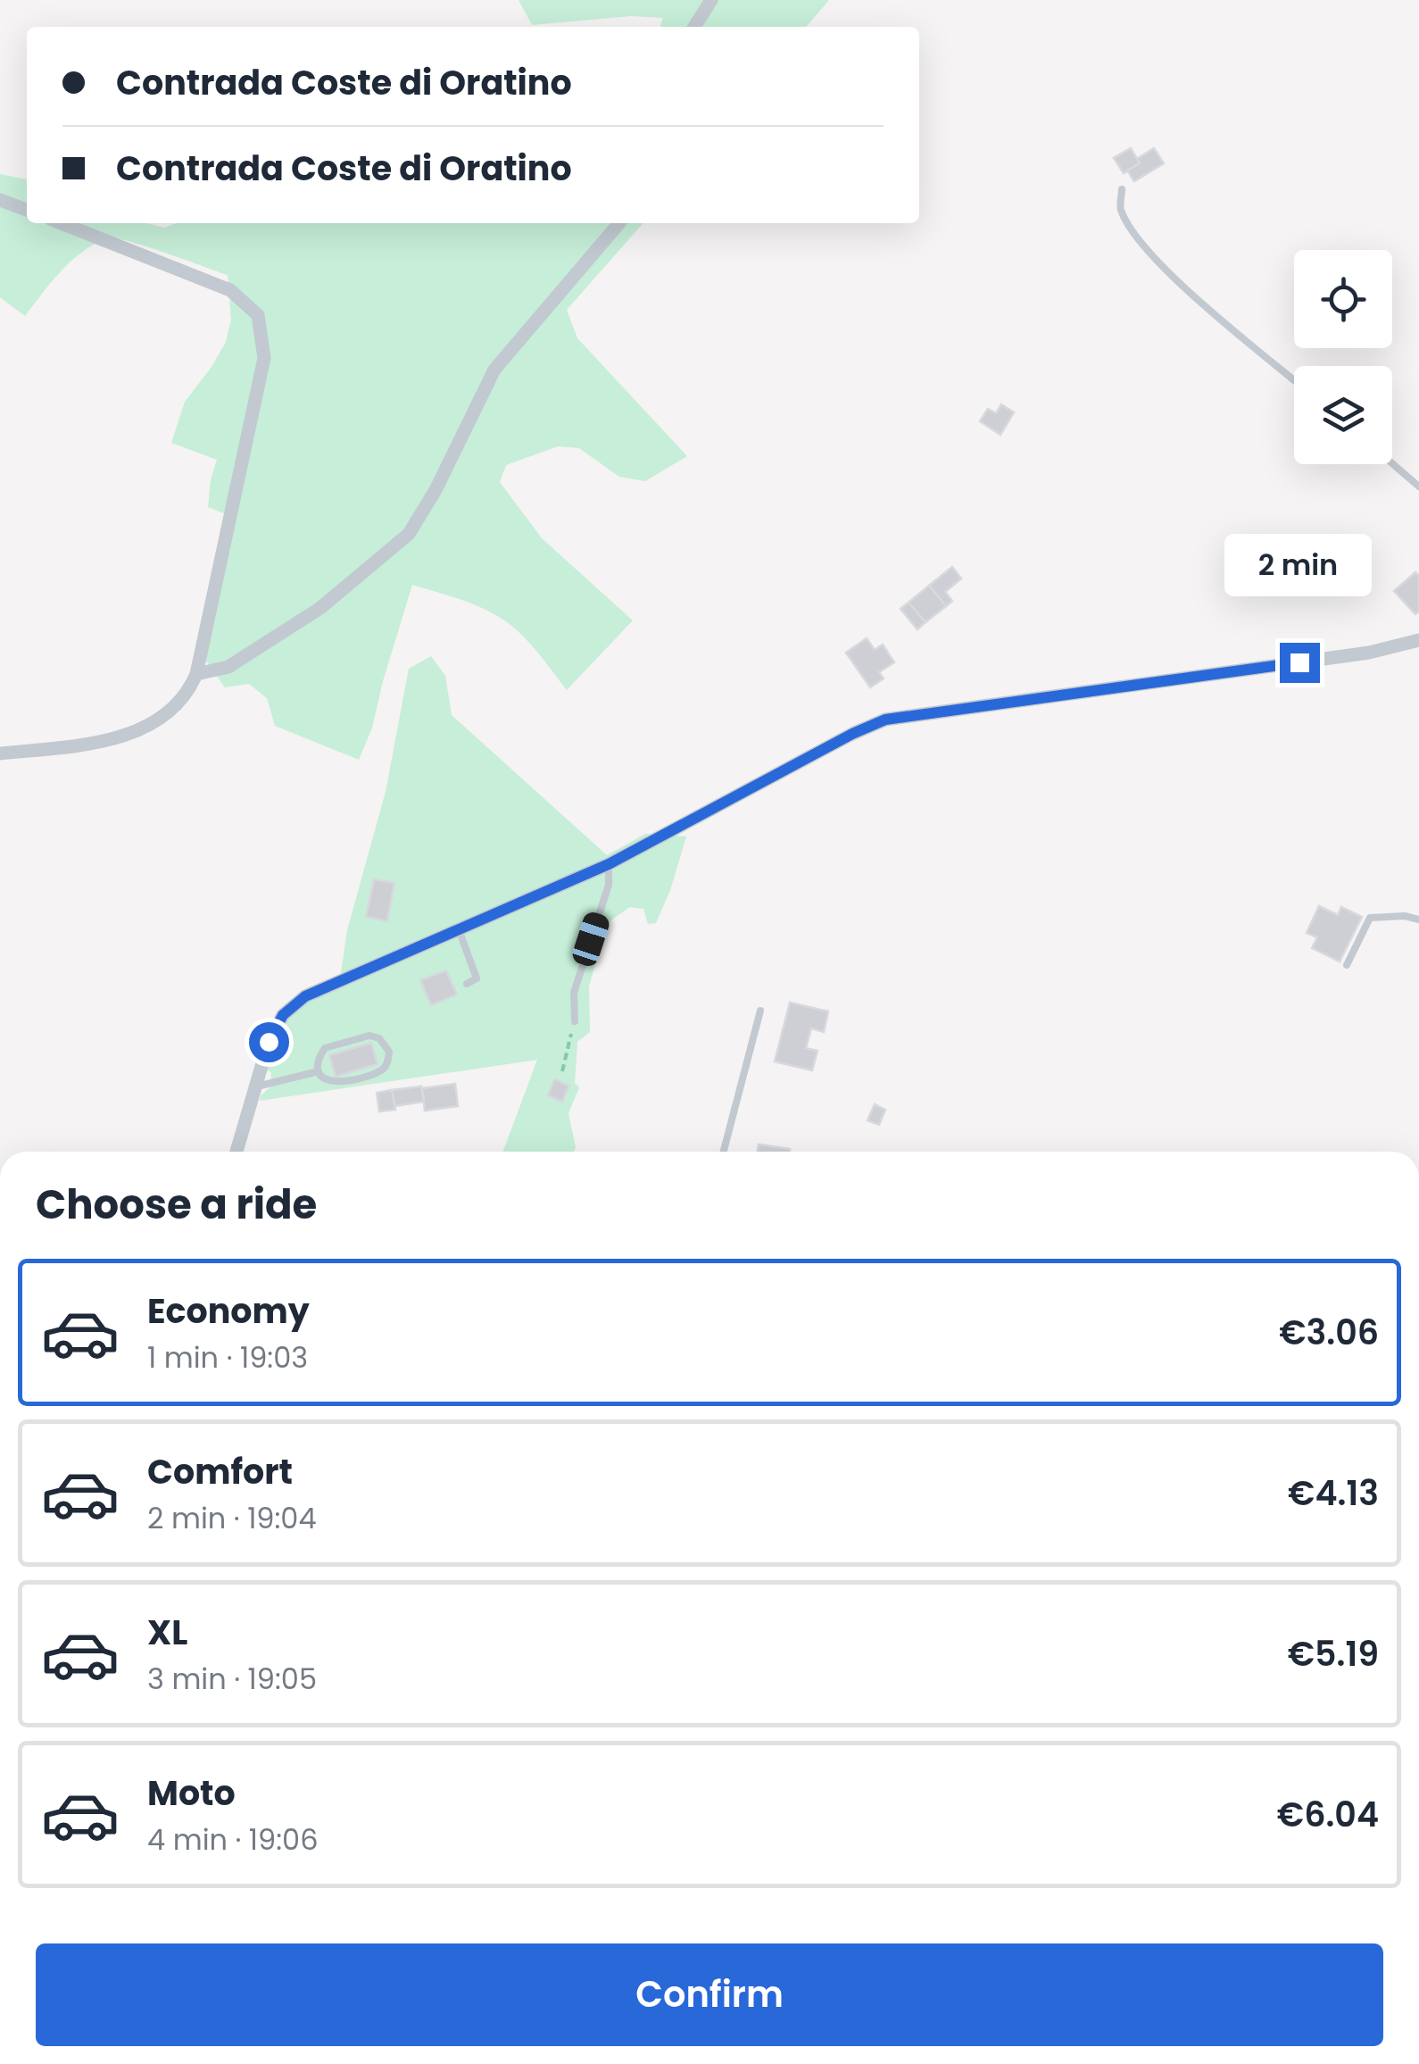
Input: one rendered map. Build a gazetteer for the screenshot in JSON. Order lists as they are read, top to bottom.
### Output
{
  "page": {
    "banner": ["Contrada Coste di Oratino", "Contrada Coste di Oratino"],
    "bubble": "2 min",
    "heading": "Choose a ride",
    "list": [
      {
        "name": "Economy",
        "note": "1 min · 19:03",
        "value": "€3.06"
      },
      {
        "name": "Comfort",
        "note": "2 min · 19:04",
        "value": "€4.13"
      },
      {
        "name": "XL",
        "note": "3 min · 19:05",
        "value": "€5.19"
      },
      {
        "name": "Moto",
        "note": "4 min · 19:06",
        "value": "€6.04"
      }
    ],
    "buttons": "Confirm"
  }
}
